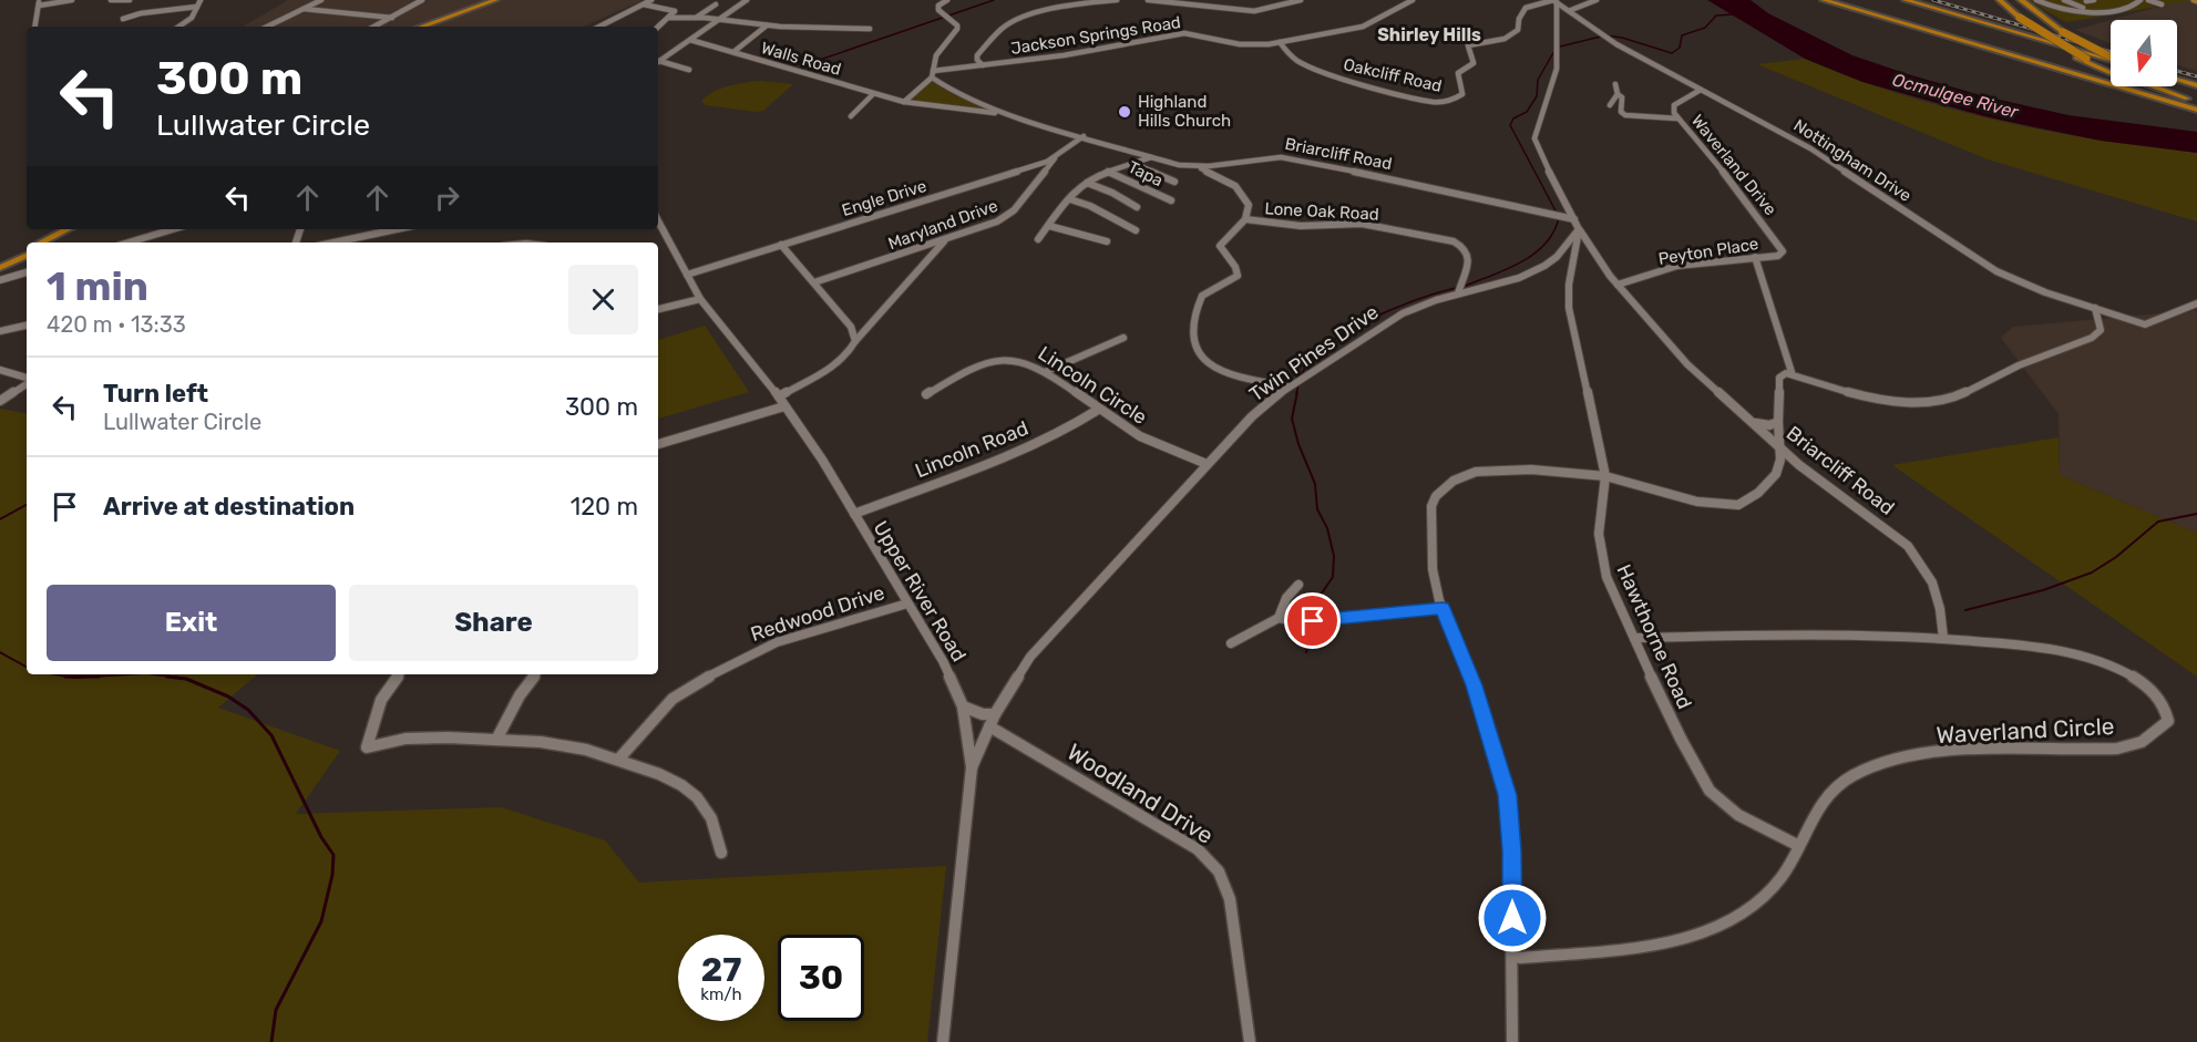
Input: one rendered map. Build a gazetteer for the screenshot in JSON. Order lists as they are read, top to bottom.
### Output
{
  "streets": {
    "street": [
      "Jackson Springs Road",
      "Walls Road",
      "Oakcliff Road",
      "Briarcliff Road",
      "Nottingham Drive",
      "Waverland Drive",
      "Tapa",
      "Engle Drive",
      "Lone Oak Road",
      "Maryland Drive",
      "Peyton Place",
      "Twin Pines Drive",
      "Lincoln Circle",
      "Lincoln Road",
      "Upper River Road",
      "Redwood Drive",
      "Hawthorne Road",
      "Waverland Circle",
      "Woodland Drive"
    ]
  },
  "crossings": [
    ["Jackson Springs Road", "Oakcliff Road"],
    ["Jackson Springs Road", "Briarcliff Road"],
    ["Walls Road", "Briarcliff Road"],
    ["Oakcliff Road", "Nottingham Drive"],
    ["Briarcliff Road", "Engle Drive"],
    ["Briarcliff Road", "Peyton Place"],
    ["Briarcliff Road", "Twin Pines Drive"],
    ["Briarcliff Road", "Hawthorne Road"],
    ["Briarcliff Road", "Waverland Circle"],
    ["Nottingham Drive", "Waverland Drive"],
    ["Waverland Drive", "Peyton Place"],
    ["Engle Drive", "Maryland Drive"],
    ["Engle Drive", "Upper River Road"],
    ["Lone Oak Road", "Twin Pines Drive"],
    ["Twin Pines Drive", "Lincoln Circle"],
    ["Twin Pines Drive", "Upper River Road"],
    ["Twin Pines Drive", "Hawthorne Road"],
    ["Twin Pines Drive", "Woodland Drive"],
    ["Lincoln Circle", "Lincoln Road"],
    ["Lincoln Road", "Upper River Road"],
    ["Upper River Road", "Redwood Drive"],
    ["Hawthorne Road", "Waverland Circle"]
  ],
  "districts": ["Shirley Hills"],
  "water": ["Ocmulgee River"],
  "places": ["Highland Hills Church"],
  "north": "bottom",
  "page": {
    "turn": ["300 m", "Lullwater Circle"],
    "heading": ["1 min", "420 m · 13:33"],
    "list": [
      {
        "name": "Turn left",
        "note": "Lullwater Circle",
        "value": "300 m"
      },
      {
        "name": "Arrive at destination",
        "value": "120 m"
      }
    ],
    "buttons": ["Exit", "Share"],
    "speed": "27 km/h",
    "limit": "30"
  }
}
